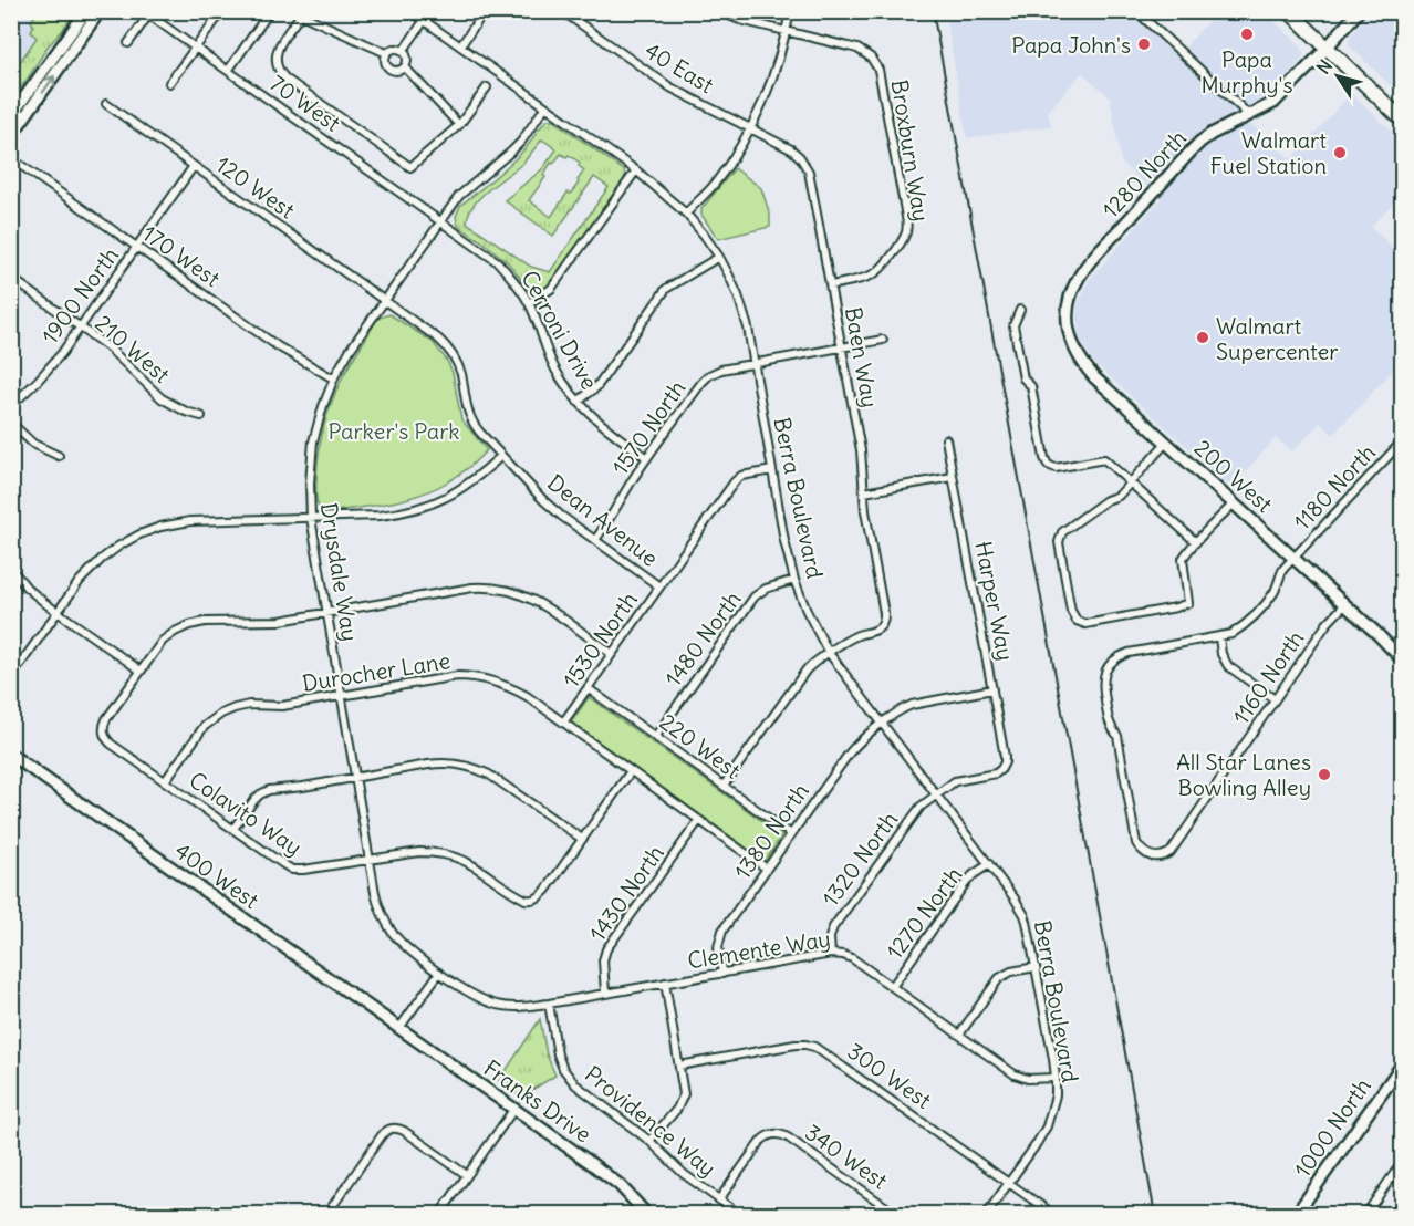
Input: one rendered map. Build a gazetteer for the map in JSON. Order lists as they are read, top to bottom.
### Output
{
  "streets": {
    "street": [
      "40 East",
      "70 West",
      "Broxburn Way",
      "1280 North",
      "120 West",
      "170 West",
      "1900 North",
      "Cerroni Drive",
      "210 West",
      "Baen Way",
      "1570 North",
      "200 West",
      "1180 North",
      "Berra Boulevard",
      "Dean Avenue",
      "Drysdale Way",
      "Harper Way",
      "1480 North",
      "1530 North",
      "Durocher Lane",
      "1160 North",
      "220 West",
      "Colavito Way",
      "1380 North",
      "1320 North",
      "400 West",
      "1430 North",
      "1270 North",
      "Clemente Way",
      "300 West",
      "Franks Drive",
      "Providence Way",
      "1000 North",
      "340 West"
    ]
  },
  "crossings": [
    ["40 East", "Baen Way"],
    ["70 West", "Cerroni Drive"],
    ["70 West", "Drysdale Way"],
    ["Broxburn Way", "Baen Way"],
    ["1280 North", "200 West"],
    ["120 West", "1900 North"],
    ["120 West", "Dean Avenue"],
    ["120 West", "Drysdale Way"],
    ["170 West", "1900 North"],
    ["170 West", "Drysdale Way"],
    ["1900 North", "210 West"],
    ["Cerroni Drive", "1570 North"],
    ["Cerroni Drive", "Drysdale Way"],
    ["Baen Way", "1570 North"],
    ["Baen Way", "Berra Boulevard"],
    ["1570 North", "Berra Boulevard"],
    ["1570 North", "Dean Avenue"],
    ["200 West", "1180 North"],
    ["200 West", "1160 North"],
    ["1180 North", "1160 North"],
    ["Berra Boulevard", "Drysdale Way"],
    ["Berra Boulevard", "1480 North"],
    ["Berra Boulevard", "1530 North"],
    ["Berra Boulevard", "1380 North"],
    ["Berra Boulevard", "1320 North"],
    ["Berra Boulevard", "1270 North"],
    ["Berra Boulevard", "Clemente Way"],
    ["Berra Boulevard", "300 West"],
    ["Dean Avenue", "Drysdale Way"],
    ["Dean Avenue", "1530 North"],
    ["Drysdale Way", "Durocher Lane"],
    ["Drysdale Way", "Colavito Way"],
    ["Drysdale Way", "Clemente Way"],
    ["Harper Way", "1380 North"],
    ["Harper Way", "1320 North"],
    ["1480 North", "220 West"],
    ["1530 North", "Durocher Lane"],
    ["1530 North", "220 West"],
    ["Durocher Lane", "Colavito Way"],
    ["Durocher Lane", "1380 North"],
    ["Durocher Lane", "1430 North"],
    ["220 West", "1380 North"],
    ["1380 North", "Clemente Way"],
    ["1320 North", "Clemente Way"],
    ["400 West", "Franks Drive"],
    ["1430 North", "Clemente Way"],
    ["1270 North", "Clemente Way"],
    ["Clemente Way", "Providence Way"],
    ["Providence Way", "340 West"]
  ],
  "parks": ["Parker's Park"],
  "places": [
    "Papa Murphy's",
    "Papa John's",
    "Walmart Fuel Station",
    "Walmart Supercenter",
    "All Star Lanes Bowling Alley"
  ],
  "north": "top left"
}
